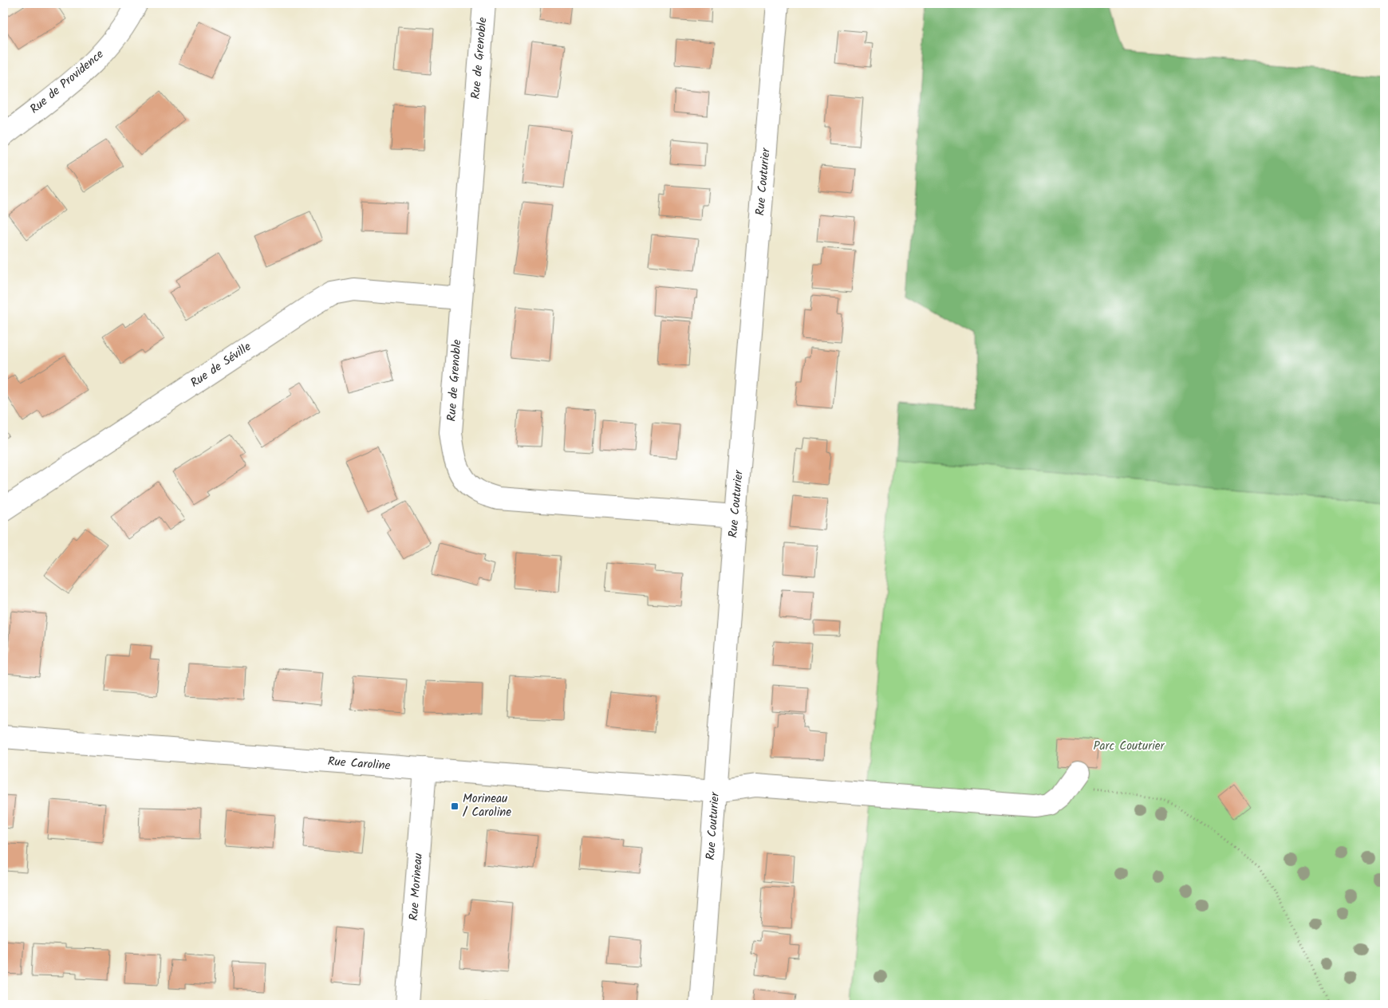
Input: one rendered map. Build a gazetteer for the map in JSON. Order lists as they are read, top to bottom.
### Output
{
  "streets": {
    "street": [
      "Rue de Grenoble",
      "Rue de Providence",
      "Rue Couturier",
      "Rue de Séville",
      "Rue Caroline",
      "Rue Morineau"
    ]
  },
  "crossings": [
    ["Rue de Grenoble", "Rue Couturier"],
    ["Rue de Grenoble", "Rue de Séville"],
    ["Rue Couturier", "Rue Caroline"],
    ["Rue Caroline", "Rue Morineau"]
  ],
  "parks": ["Parc Couturier"],
  "places": {
    "transit": ["Morineau / Caroline"]
  }
}
